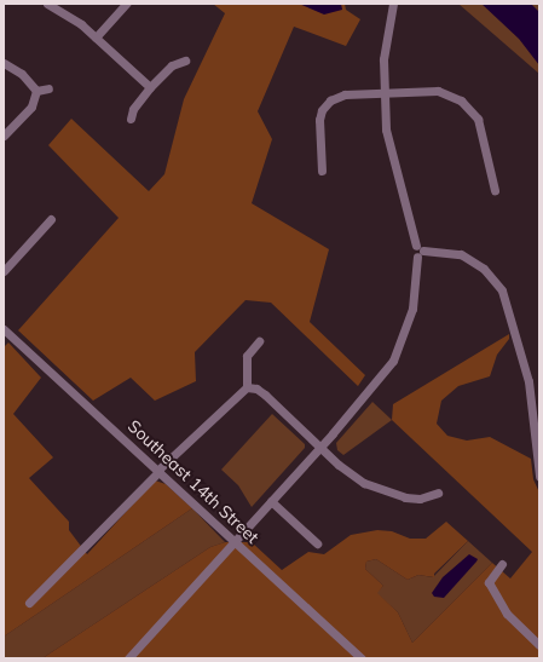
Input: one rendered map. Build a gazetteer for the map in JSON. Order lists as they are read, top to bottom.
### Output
{
  "streets": {
    "street": ["Southeast 14th Street"]
  }
}
